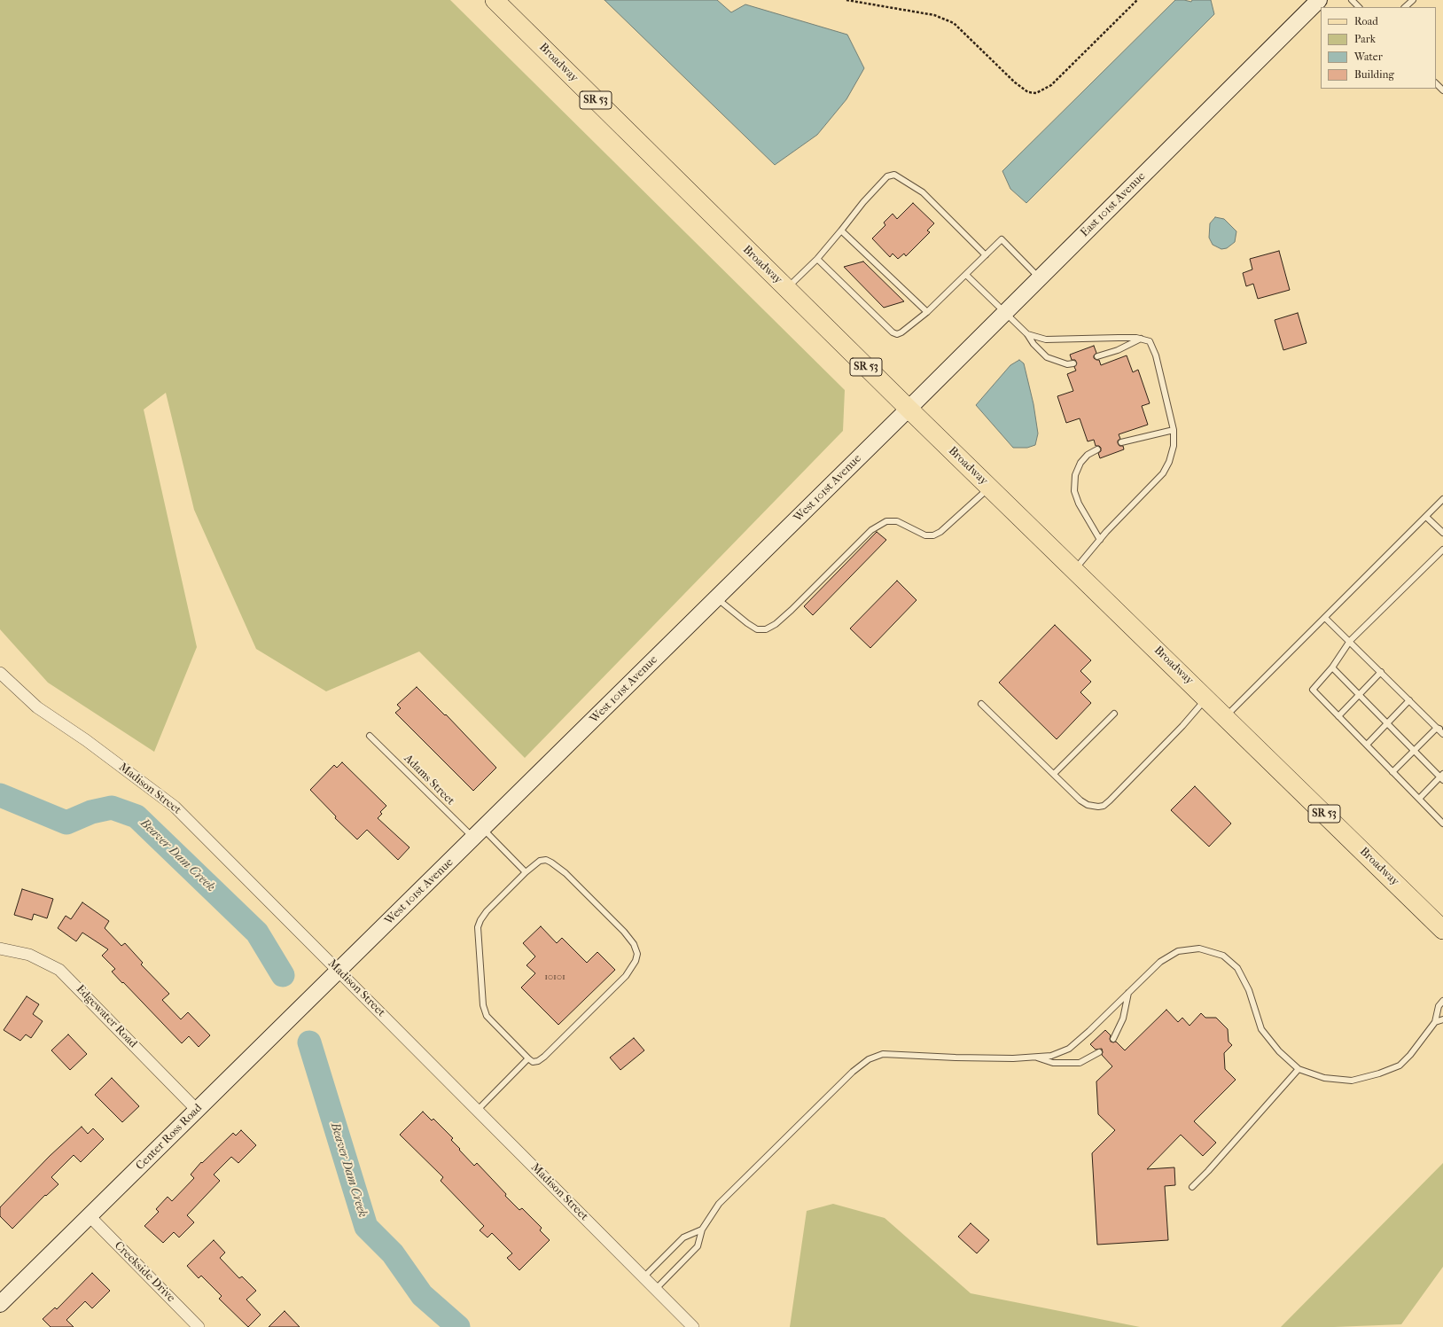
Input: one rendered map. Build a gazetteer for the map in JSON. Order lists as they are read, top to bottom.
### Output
{
  "streets": {
    "main road": ["Broadway", "SR 53"],
    "street": [
      "East 101st Avenue",
      "West 101st Avenue",
      "Madison Street",
      "Edgewater Road",
      "Center Ross Road",
      "Creekside Drive"
    ],
    "lane": ["Adams Street"]
  },
  "crossings": [
    ["Broadway", "East 101st Avenue"],
    ["Broadway", "West 101st Avenue"],
    ["East 101st Avenue", "West 101st Avenue"],
    ["West 101st Avenue", "Adams Street"],
    ["West 101st Avenue", "Madison Street"],
    ["West 101st Avenue", "Center Ross Road"],
    ["Madison Street", "Center Ross Road"],
    ["Edgewater Road", "Center Ross Road"],
    ["Center Ross Road", "Creekside Drive"]
  ],
  "water": ["Beaver Dam Creek"],
  "house_numbers": ["10101"],
  "legend": [
    "Road",
    "Park",
    "Water",
    "Building"
  ]
}
